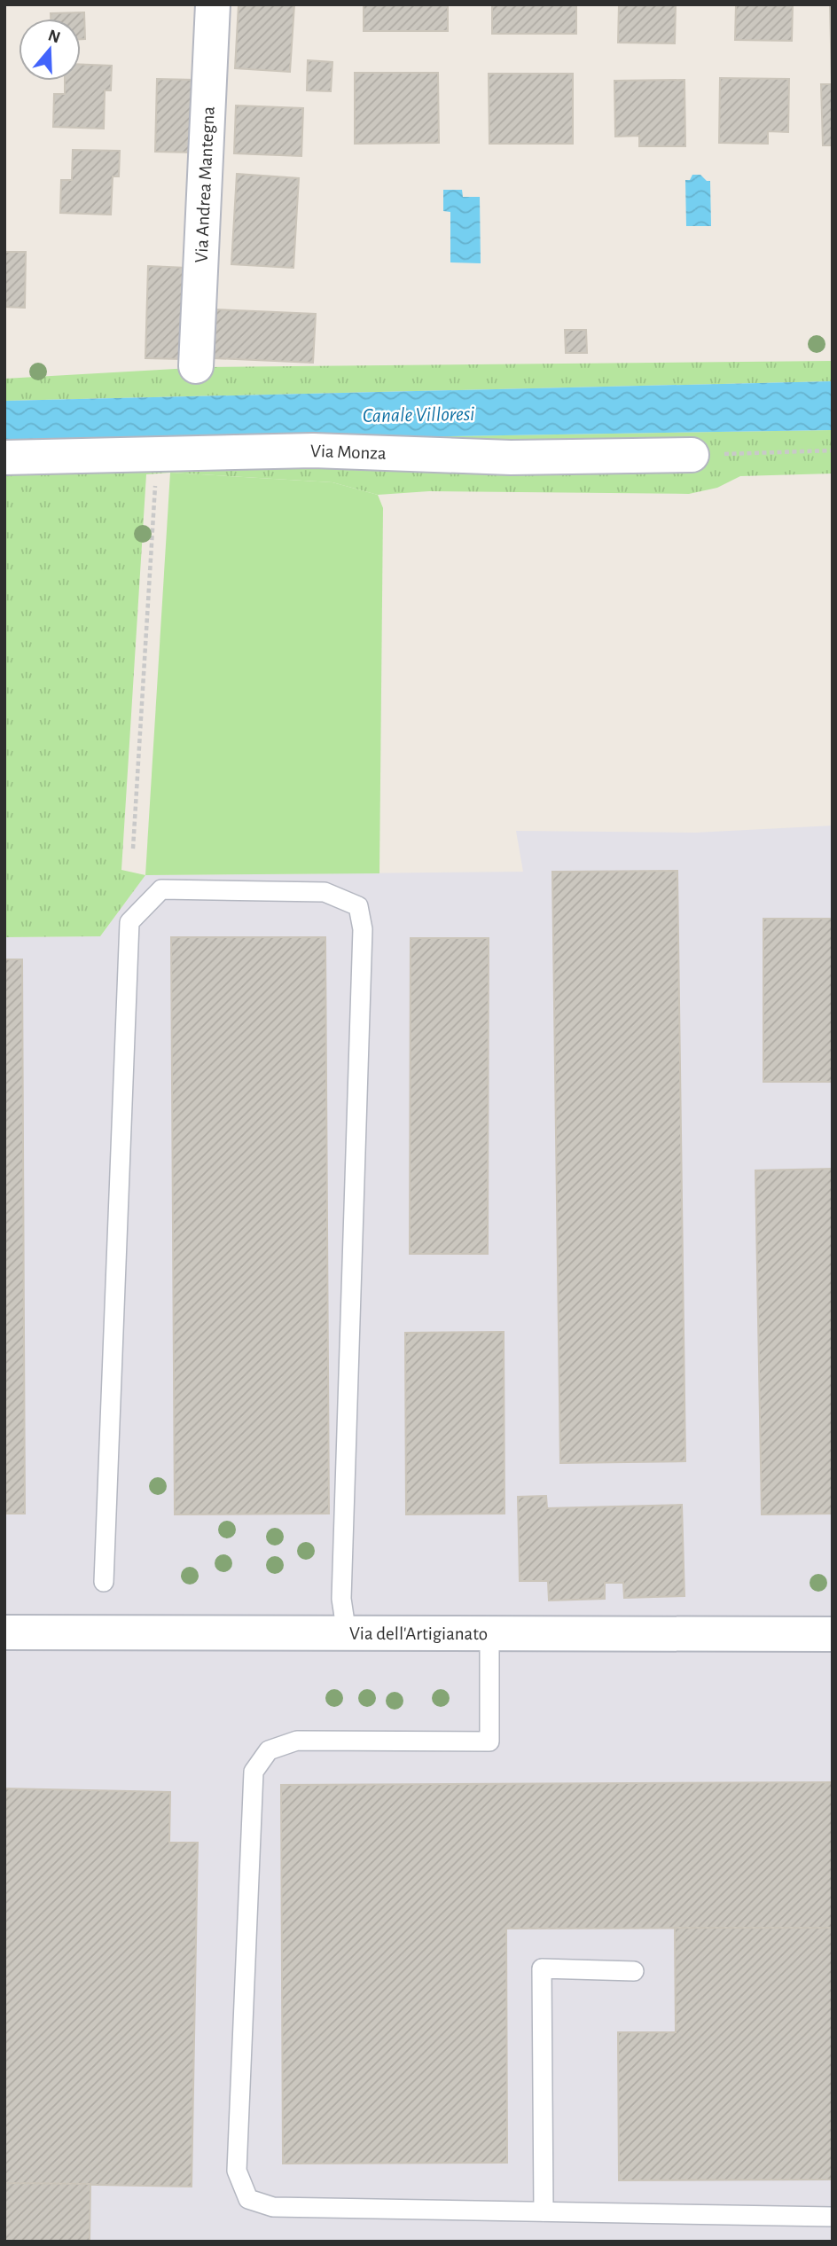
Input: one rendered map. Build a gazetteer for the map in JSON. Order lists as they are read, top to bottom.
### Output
{
  "streets": {
    "street": ["Via Andrea Mantegna", "Via Monza", "Via dell'Artigianato"]
  },
  "water": ["Canale Villoresi"],
  "north": "top"
}
